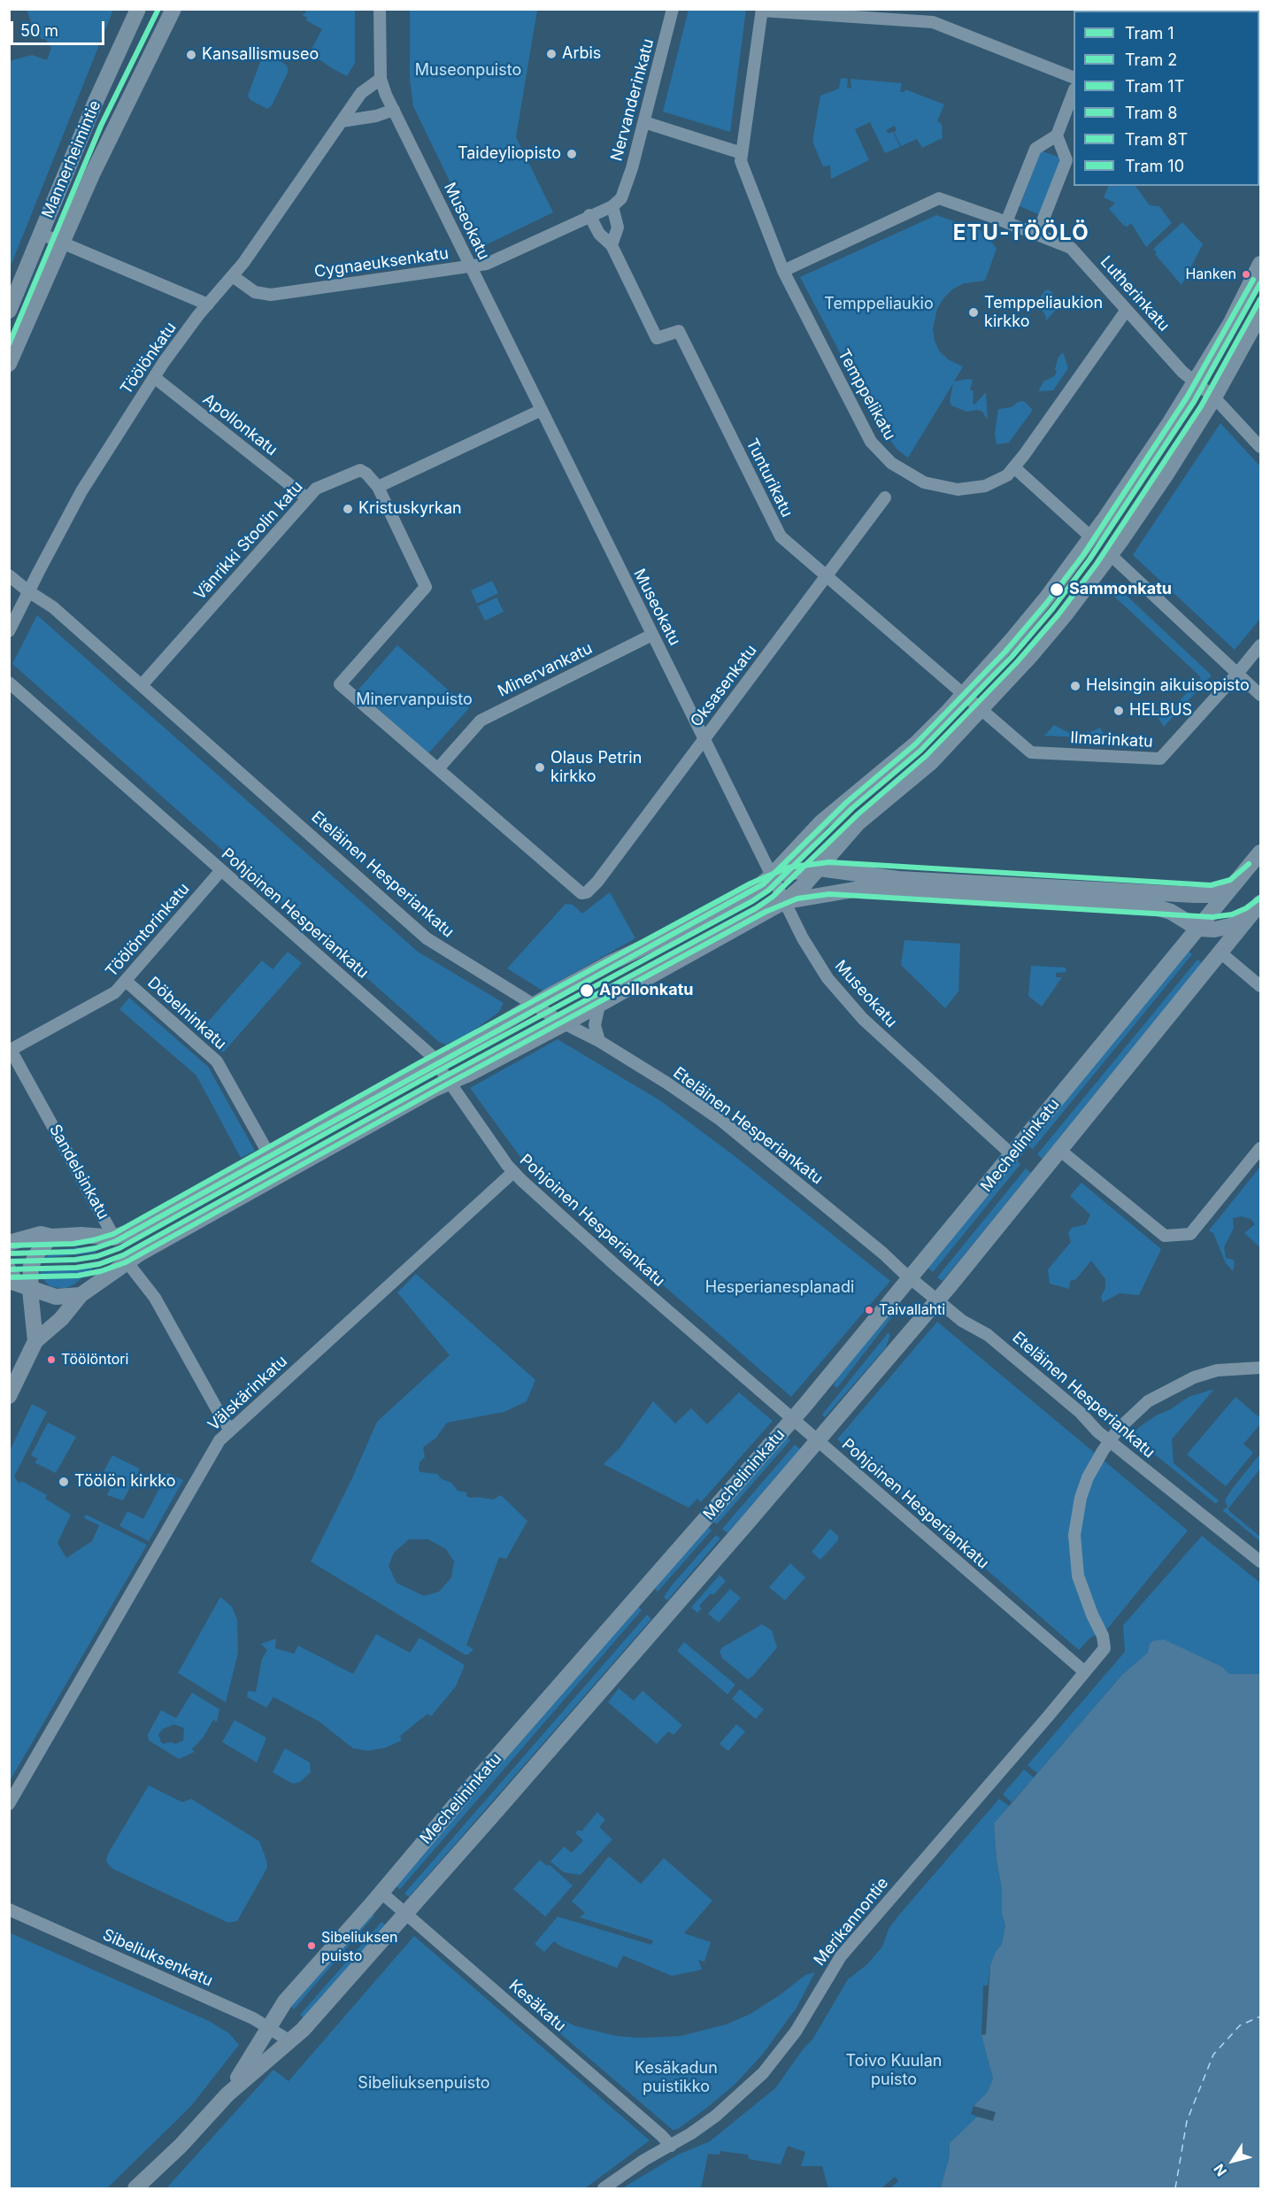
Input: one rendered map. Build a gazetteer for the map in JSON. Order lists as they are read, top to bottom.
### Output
{
  "streets": {
    "main road": ["Mannerheimintie", "Mechelininkatu", "Sandelsinkatu"],
    "street": [
      "Nervanderinkatu",
      "Museokatu",
      "Cygnaeuksenkatu",
      "Lutherinkatu",
      "Töölönkatu",
      "Temppelikatu",
      "Apollonkatu",
      "Tunturikatu",
      "Vänrikki Stoolin katu",
      "Minervankatu",
      "Oksasenkatu",
      "Ilmarinkatu",
      "Eteläinen Hesperiankatu",
      "Pohjoinen Hesperiankatu",
      "Töölöntorinkatu",
      "Döbelninkatu",
      "Välskärinkatu",
      "Merikannontie",
      "Sibeliuksenkatu",
      "Kesäkatu"
    ]
  },
  "crossings": [
    ["Nervanderinkatu", "Cygnaeuksenkatu"],
    ["Museokatu", "Cygnaeuksenkatu"],
    ["Museokatu", "Töölönkatu"],
    ["Museokatu", "Minervankatu"],
    ["Museokatu", "Oksasenkatu"],
    ["Museokatu", "Mechelininkatu"],
    ["Cygnaeuksenkatu", "Töölönkatu"],
    ["Cygnaeuksenkatu", "Tunturikatu"],
    ["Lutherinkatu", "Temppelikatu"],
    ["Töölönkatu", "Apollonkatu"],
    ["Töölönkatu", "Eteläinen Hesperiankatu"],
    ["Apollonkatu", "Vänrikki Stoolin katu"],
    ["Tunturikatu", "Oksasenkatu"],
    ["Tunturikatu", "Ilmarinkatu"],
    ["Vänrikki Stoolin katu", "Eteläinen Hesperiankatu"],
    ["Minervankatu", "Oksasenkatu"],
    ["Eteläinen Hesperiankatu", "Mechelininkatu"],
    ["Eteläinen Hesperiankatu", "Merikannontie"],
    ["Pohjoinen Hesperiankatu", "Töölöntorinkatu"],
    ["Pohjoinen Hesperiankatu", "Mechelininkatu"],
    ["Pohjoinen Hesperiankatu", "Välskärinkatu"],
    ["Pohjoinen Hesperiankatu", "Merikannontie"],
    ["Töölöntorinkatu", "Döbelninkatu"],
    ["Töölöntorinkatu", "Sandelsinkatu"],
    ["Mechelininkatu", "Sibeliuksenkatu"],
    ["Mechelininkatu", "Kesäkatu"],
    ["Sandelsinkatu", "Välskärinkatu"],
    ["Merikannontie", "Kesäkatu"]
  ],
  "districts": ["ETU-TÖÖLÖ"],
  "parks": [
    "Museonpuisto",
    "Temppeliaukio",
    "Minervanpuisto",
    "Hesperianesplanadi",
    "Toivo Kuulan puisto",
    "Kesäkadun puistikko",
    "Sibeliuksenpuisto"
  ],
  "places": [
    "Arbis",
    "Kansallismuseo",
    "Taideyliopisto",
    "Hanken",
    "Temppeliaukion kirkko",
    "Kristuskyrkan",
    "Sammonkatu",
    "Helsingin aikuisopisto",
    "HELBUS",
    "Olaus Petrin kirkko",
    "Apollonkatu",
    "Taivallahti",
    "Töölöntori",
    "Töölön kirkko",
    "Sibeliuksen puisto"
  ],
  "lines": [
    "tram line 10",
    "tram line 1T",
    "tram line 1",
    "tram line 2",
    "tram line 8T",
    "tram line 8"
  ],
  "legend": [
    "Tram 1",
    "Tram 2",
    "Tram 1T",
    "Tram 8",
    "Tram 8T",
    "Tram 10"
  ],
  "scale_bar": "50 m",
  "north": "bottom left"
}
